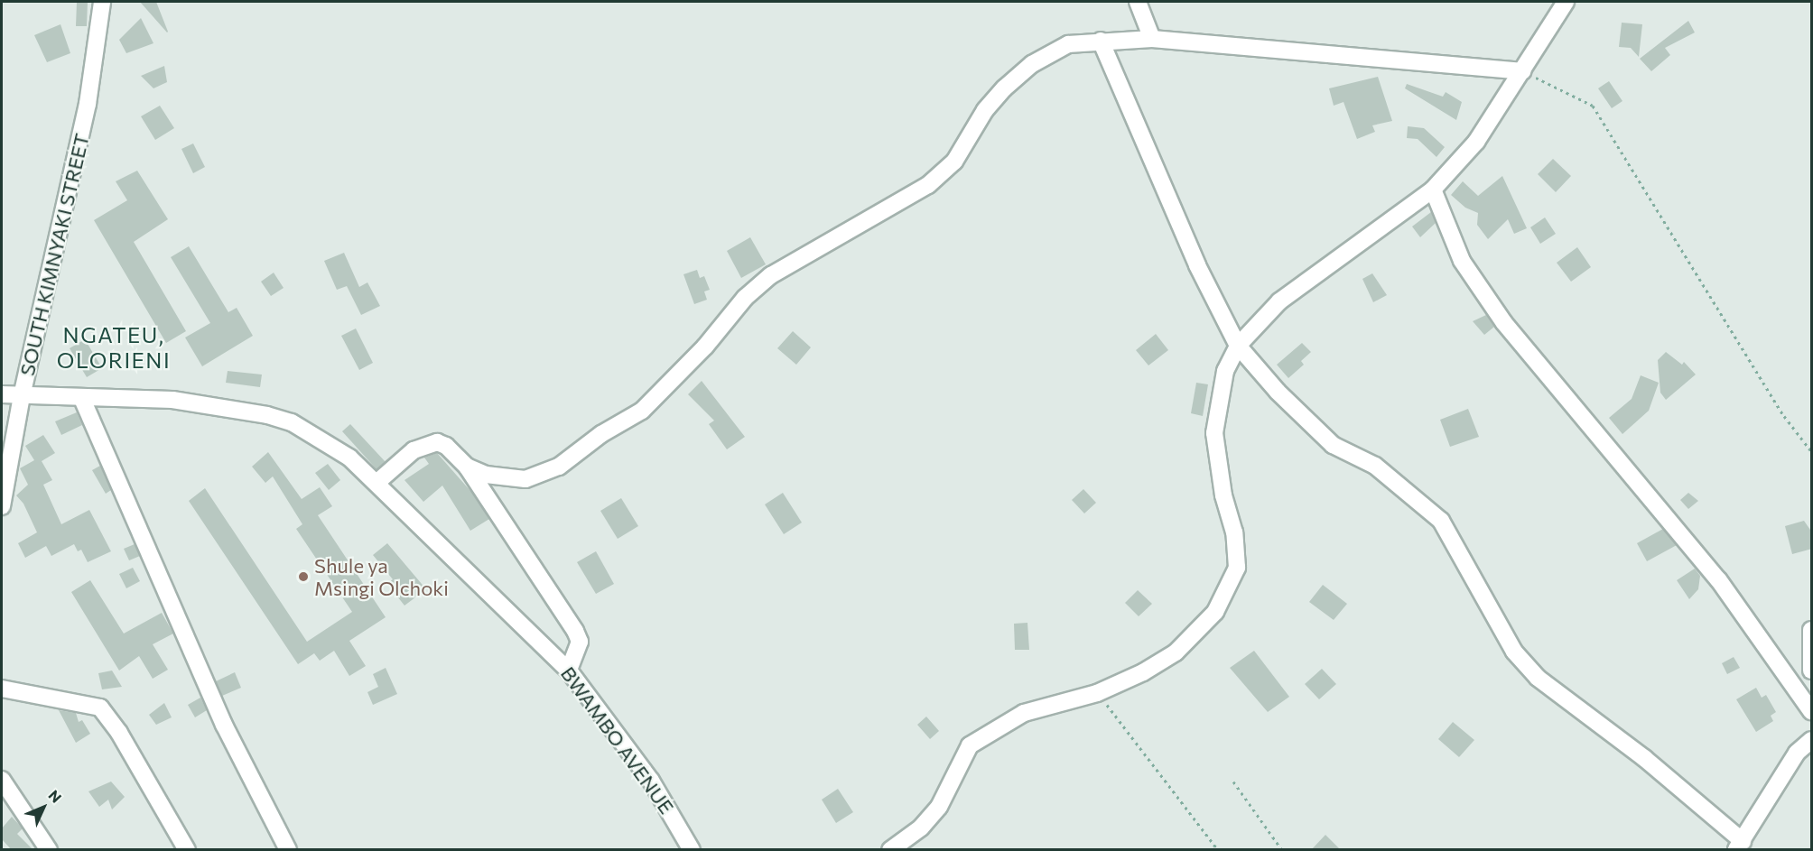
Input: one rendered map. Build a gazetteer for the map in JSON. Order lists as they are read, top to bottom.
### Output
{
  "streets": {
    "street": ["SOUTH KIMNYAKI STREET", "BWAMBO AVENUE"]
  },
  "crossings": [
    ["SOUTH KIMNYAKI STREET", "BWAMBO AVENUE"]
  ],
  "districts": ["NGATEU, OLORIENI"],
  "places": ["Shule ya Msingi Olchoki"],
  "north": "top right"
}
